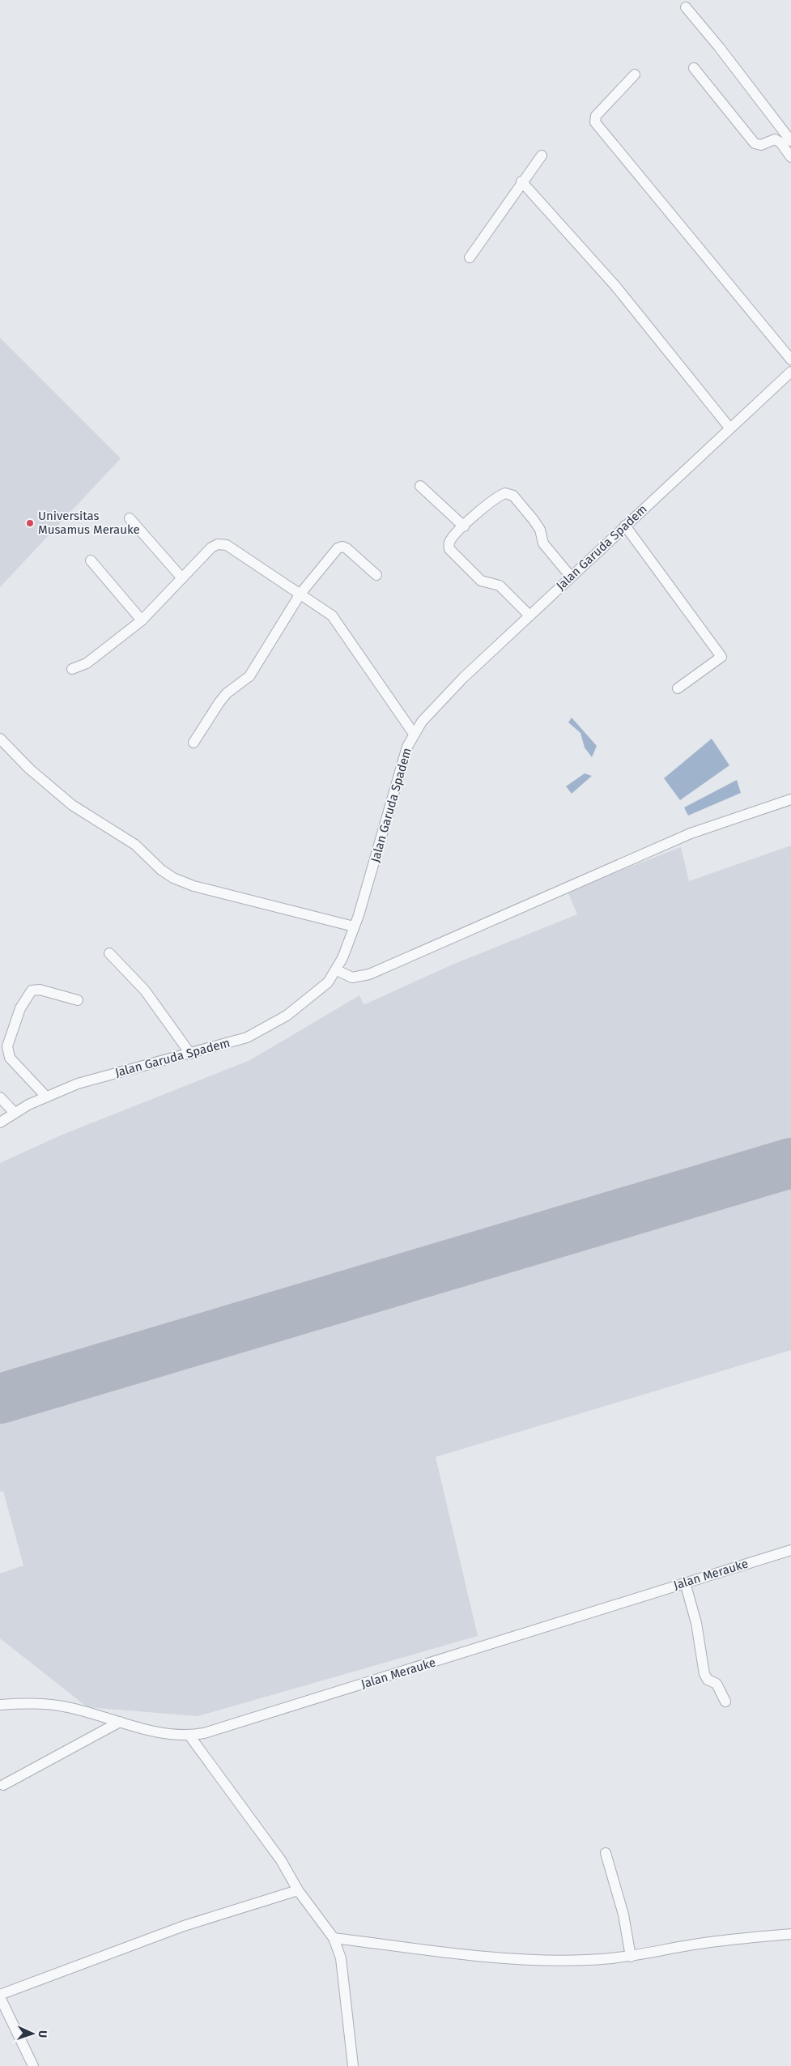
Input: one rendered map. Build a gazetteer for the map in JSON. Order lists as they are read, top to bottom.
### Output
{
  "streets": {
    "street": ["Jalan Garuda Spadem", "Jalan Merauke"]
  },
  "places": ["Universitas Musamus Merauke"],
  "north": "right"
}
